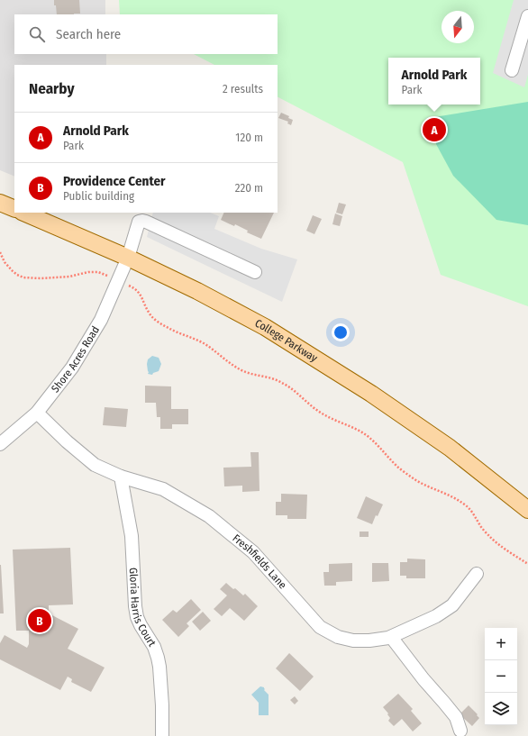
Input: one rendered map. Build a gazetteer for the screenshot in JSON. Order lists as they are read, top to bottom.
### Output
{
  "streets": {
    "main road": ["College Parkway"],
    "street": ["Shore Acres Road", "Freshfields Lane", "Gloria Harris Court"]
  },
  "crossings": [
    ["College Parkway", "Shore Acres Road"],
    ["Shore Acres Road", "Freshfields Lane"],
    ["Freshfields Lane", "Gloria Harris Court"]
  ],
  "north": "bottom",
  "page": {
    "search": "Search here",
    "popup": ["Arnold Park", "Park"],
    "heading": ["Nearby", "2 results"],
    "list": [
      {
        "mark": "A",
        "name": "Arnold Park",
        "note": "Park",
        "value": "120 m"
      },
      {
        "mark": "B",
        "name": "Providence Center",
        "note": "Public building",
        "value": "220 m"
      }
    ],
    "pins": ["A", "B"],
    "map_buttons": ["+", "−"]
  }
}
